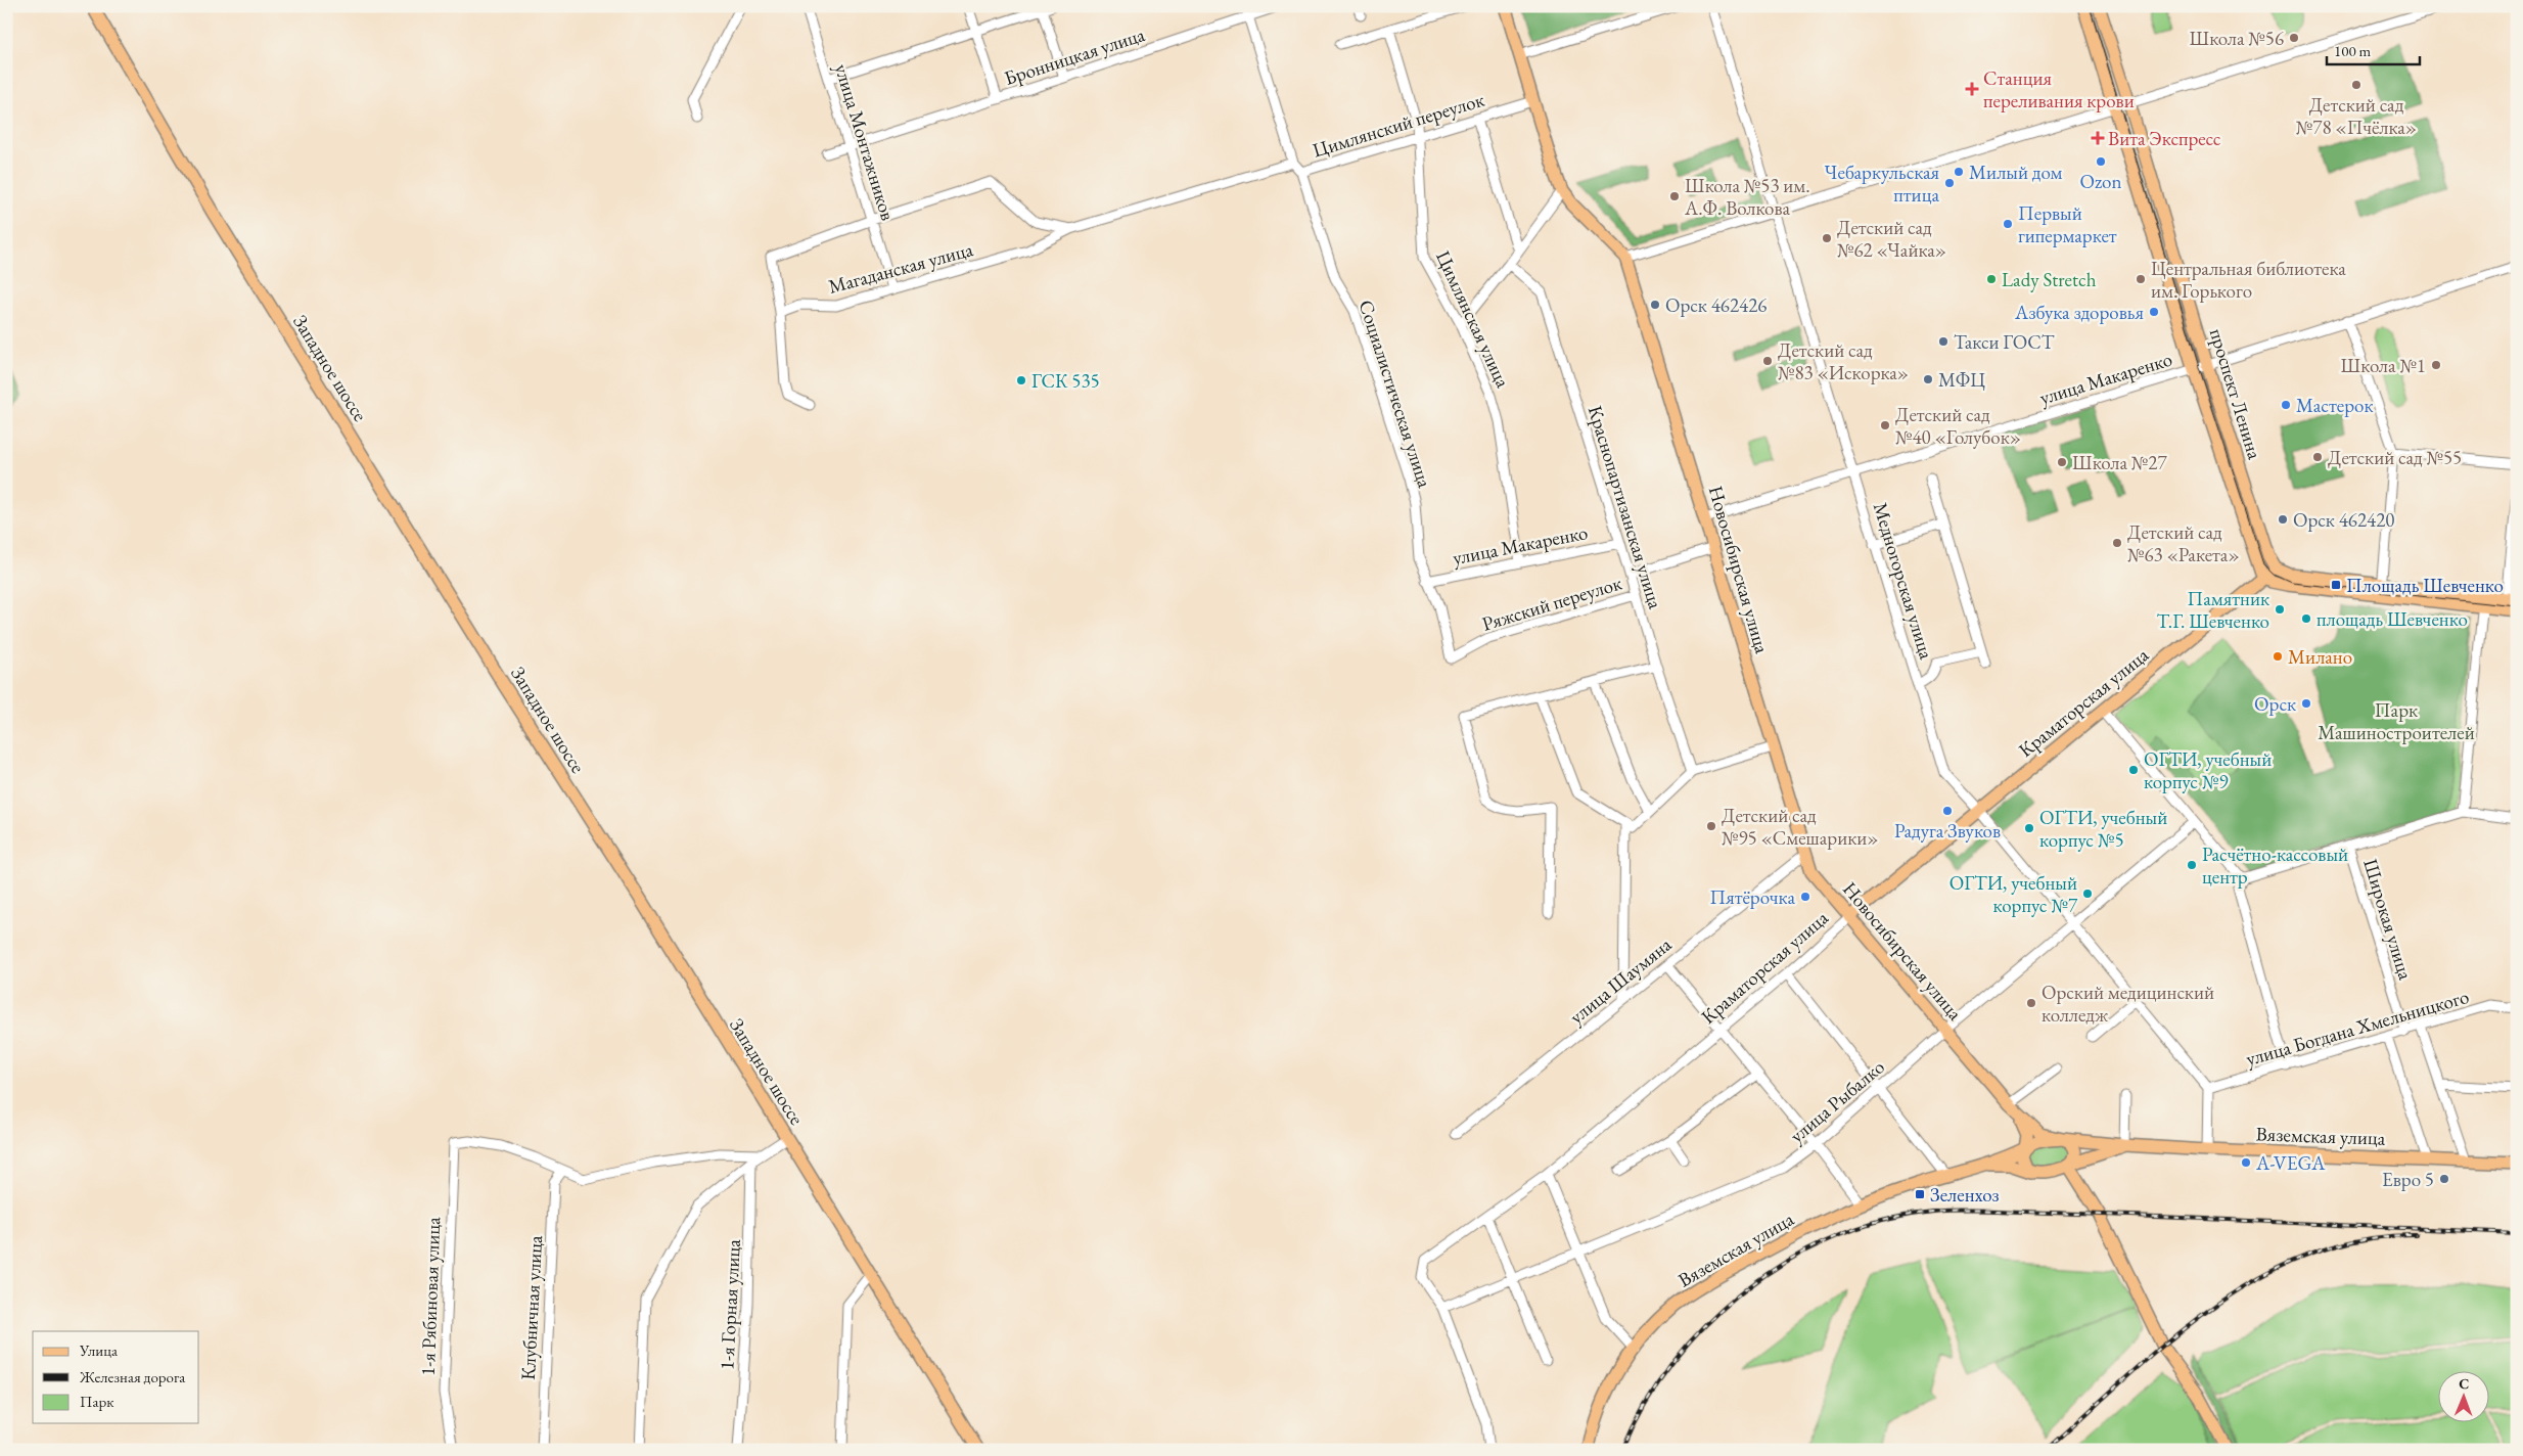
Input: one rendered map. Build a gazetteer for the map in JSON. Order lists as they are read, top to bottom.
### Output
{
  "streets": {
    "main road": [
      "Западное шоссе",
      "проспект Ленина",
      "Новосибирская улица",
      "Краматорская улица",
      "Вяземская улица"
    ],
    "street": [
      "Бронницкая улица",
      "Цимлянский переулок",
      "улица Монтажников",
      "Магаданская улица",
      "Цимлянская улица",
      "улица Макаренко",
      "Социалистическая улица",
      "Краснопартизанская улица",
      "Медногорская улица",
      "Ряжский переулок",
      "Широкая улица",
      "улица Шаумяна",
      "улица Богдана Хмельницкого",
      "улица Рыбалко",
      "1-я Рябиновая улица",
      "1-я Горная улица",
      "Клубничная улица"
    ]
  },
  "crossings": [
    ["Бронницкая улица", "улица Монтажников"],
    ["Цимлянский переулок", "Магаданская улица"],
    ["Цимлянский переулок", "Цимлянская улица"],
    ["Цимлянский переулок", "Социалистическая улица"],
    ["Цимлянский переулок", "Новосибирская улица"],
    ["улица Монтажников", "Магаданская улица"],
    ["Цимлянская улица", "улица Макаренко"],
    ["улица Макаренко", "Социалистическая улица"],
    ["улица Макаренко", "проспект Ленина"],
    ["улица Макаренко", "Краснопартизанская улица"],
    ["улица Макаренко", "Новосибирская улица"],
    ["улица Макаренко", "Медногорская улица"],
    ["Социалистическая улица", "Ряжский переулок"],
    ["проспект Ленина", "Краматорская улица"],
    ["Краснопартизанская улица", "Ряжский переулок"],
    ["Новосибирская улица", "Краматорская улица"],
    ["Новосибирская улица", "улица Шаумяна"],
    ["Новосибирская улица", "улица Рыбалко"],
    ["Медногорская улица", "Краматорская улица"],
    ["Медногорская улица", "улица Богдана Хмельницкого"],
    ["Медногорская улица", "улица Рыбалко"],
    ["Краматорская улица", "улица Рыбалко"],
    ["Широкая улица", "улица Богдана Хмельницкого"],
    ["1-я Рябиновая улица", "Клубничная улица"]
  ],
  "parks": ["Парк Машиностроителей"],
  "places": {
    "other": [
      "Школа №56",
      "Детский сад №78 «Пчёлка»",
      "Ozon",
      "Милый дом",
      "Чебаркульская птица",
      "Школа №53 им. А.Ф. Волкова",
      "Первый гипермаркет",
      "Детский сад №62 «Чайка»",
      "Lady Stretch",
      "Центральная библиотека им. Горького",
      "Орск 462426",
      "Азбука здоровья",
      "Такси ГОСТ",
      "Детский сад №83 «Искорка»",
      "Школа №1",
      "МФЦ",
      "ГСК 535",
      "Мастерок",
      "Детский сад №40 «Голубок»",
      "Детский сад №55",
      "Школа №27",
      "Орск 462420",
      "Детский сад №63 «Ракета»",
      "Памятник Т.Г. Шевченко",
      "площадь Шевченко",
      "Милано",
      "Орск",
      "ОГТИ, учебный корпус №9",
      "Радуга Звуков",
      "Детский сад №95 «Смешарики»",
      "ОГТИ, учебный корпус №5",
      "Расчётно-кассовый центр",
      "ОГТИ, учебный корпус №7",
      "Пятёрочка",
      "Орский медицинский колледж",
      "A-VEGA",
      "Евро 5"
    ],
    "health": ["Станция переливания крови", "Вита Экспресс"],
    "transit": ["Площадь Шевченко", "Зеленхоз"]
  },
  "legend": ["Улица", "Железная дорога", "Парк"],
  "scale_bar": "100 m",
  "north": "top"
}
